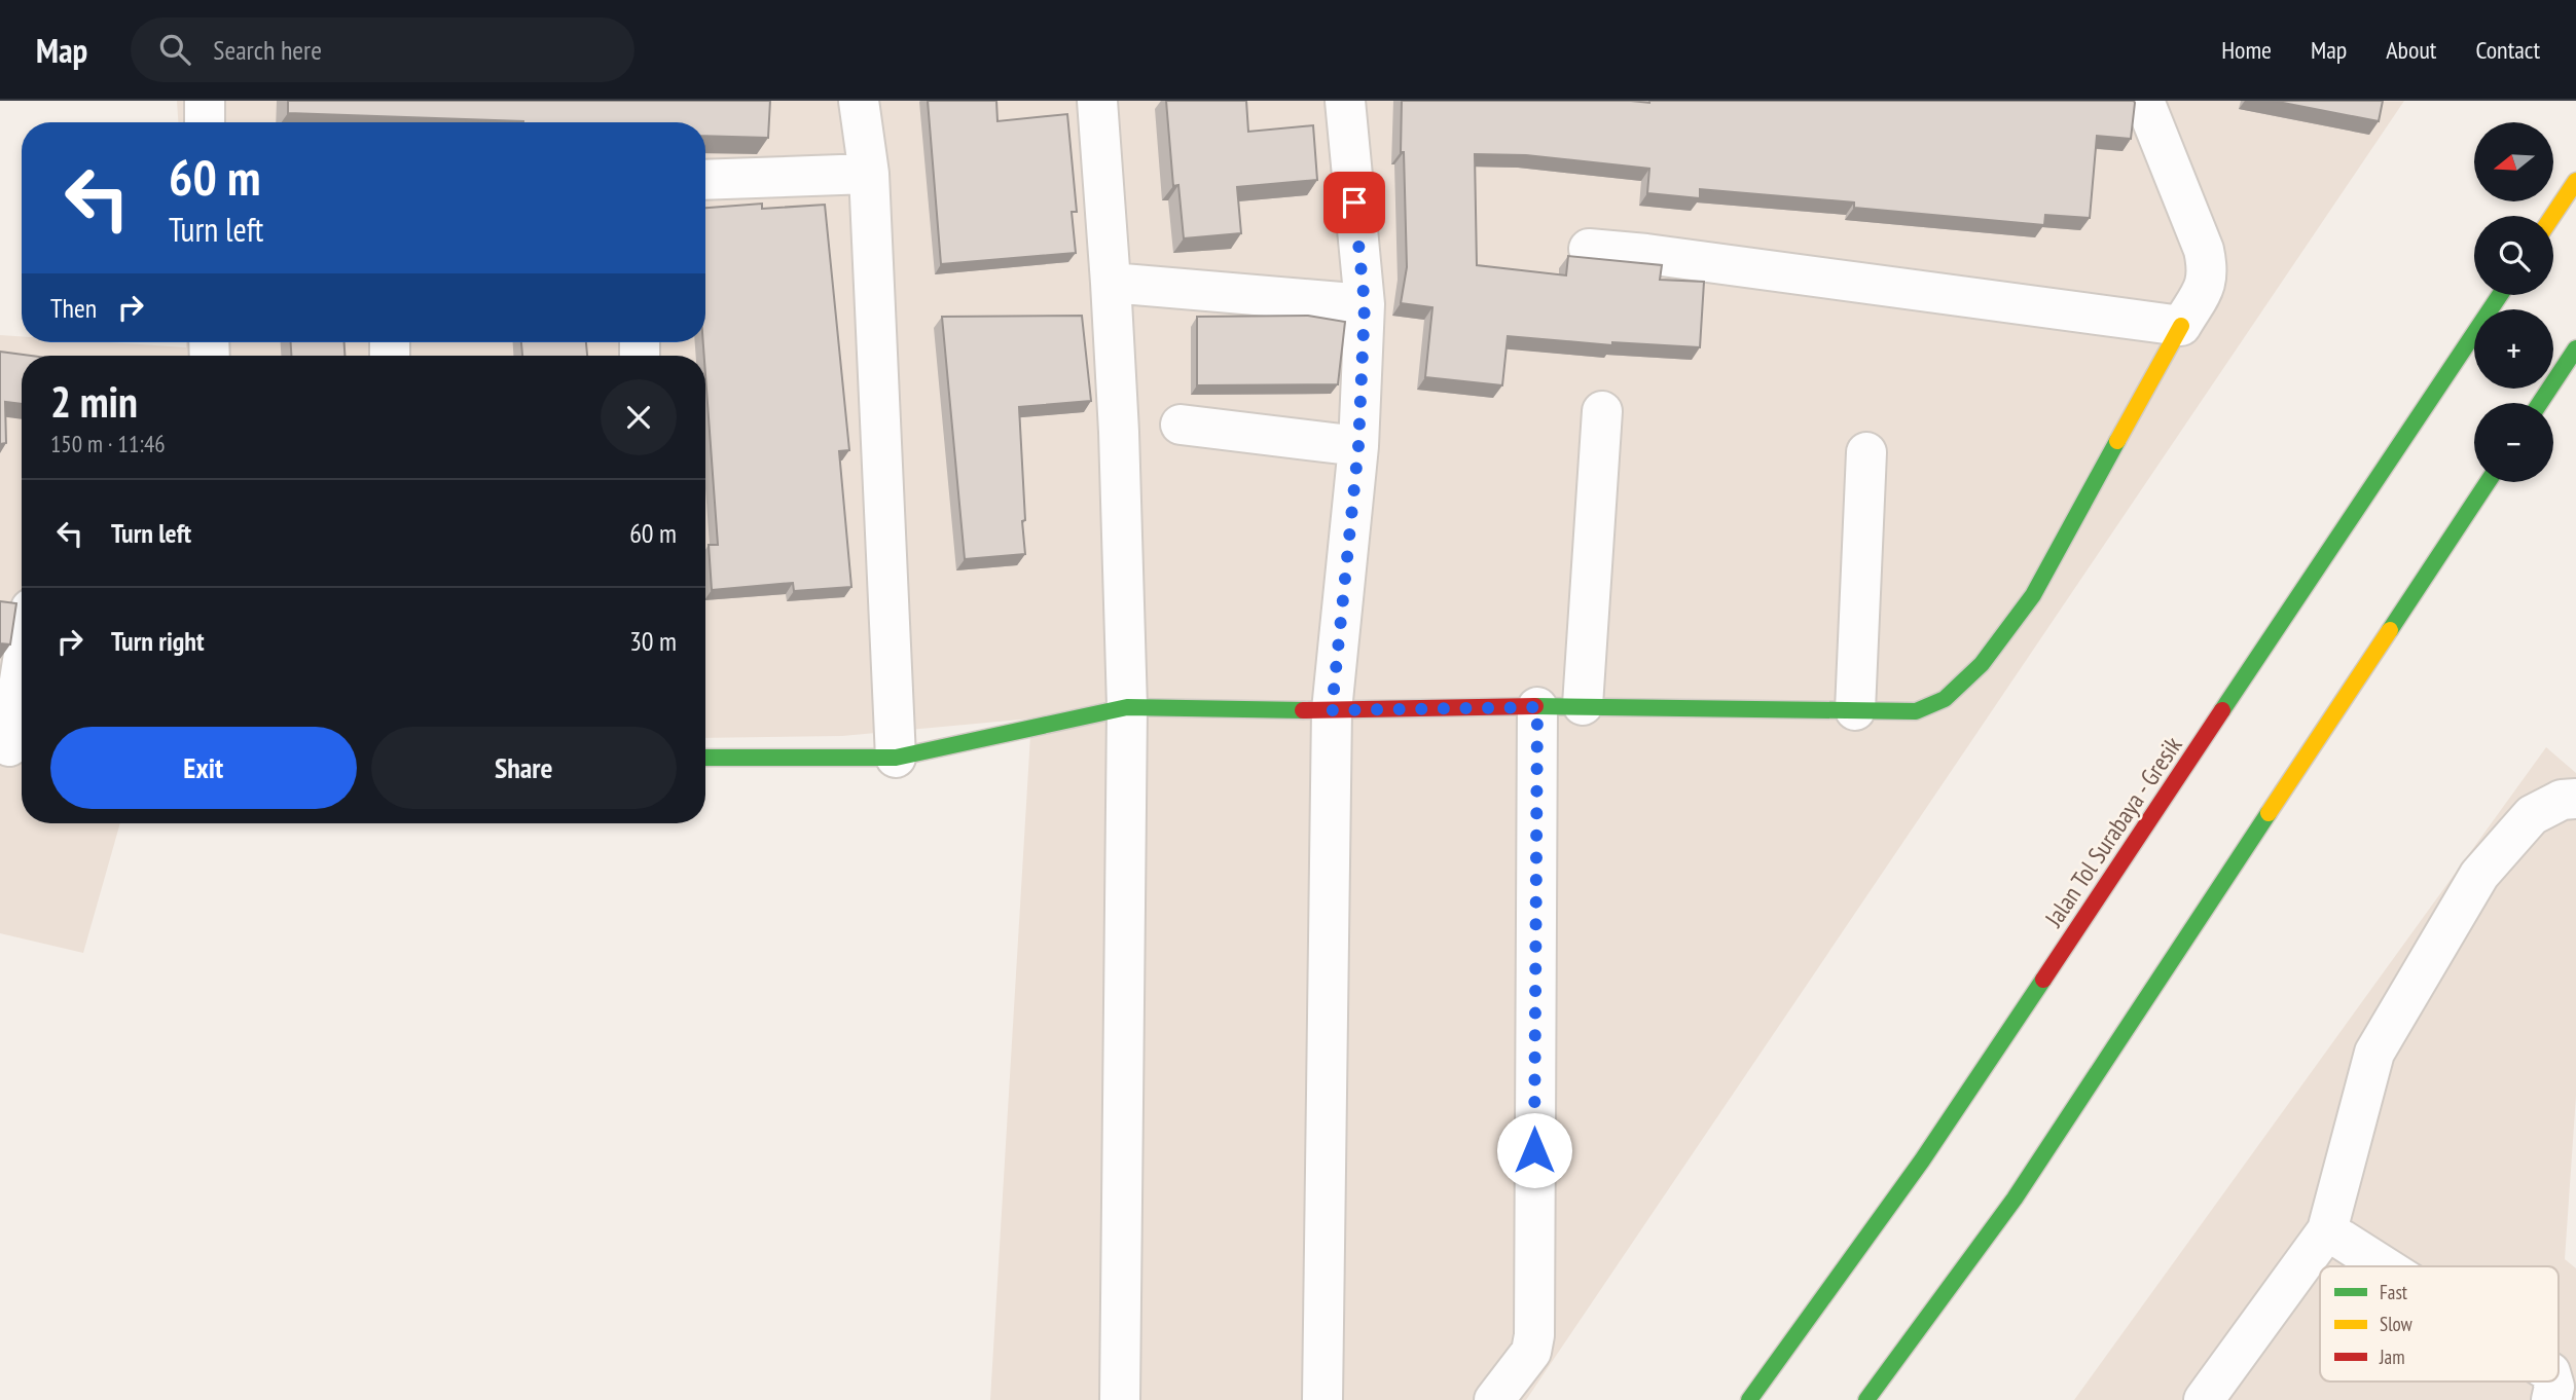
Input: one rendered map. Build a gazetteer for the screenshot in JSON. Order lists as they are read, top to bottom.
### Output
{
  "streets": {
    "main road": ["Jalan Tol Surabaya - Gresik"]
  },
  "legend": ["Fast", "Slow", "Jam"],
  "north": "left",
  "page": {
    "header": "Map",
    "search": "Search here",
    "nav": [
      "Home",
      "Map",
      "About",
      "Contact"
    ],
    "map_buttons": ["+", "−"],
    "turn": ["60 m", "Turn left"],
    "then": "Then",
    "heading": ["2 min", "150 m · 11:46"],
    "list": [
      {
        "name": "Turn left",
        "value": "60 m"
      },
      {
        "name": "Turn right",
        "value": "30 m"
      }
    ],
    "buttons": ["Exit", "Share"]
  }
}
